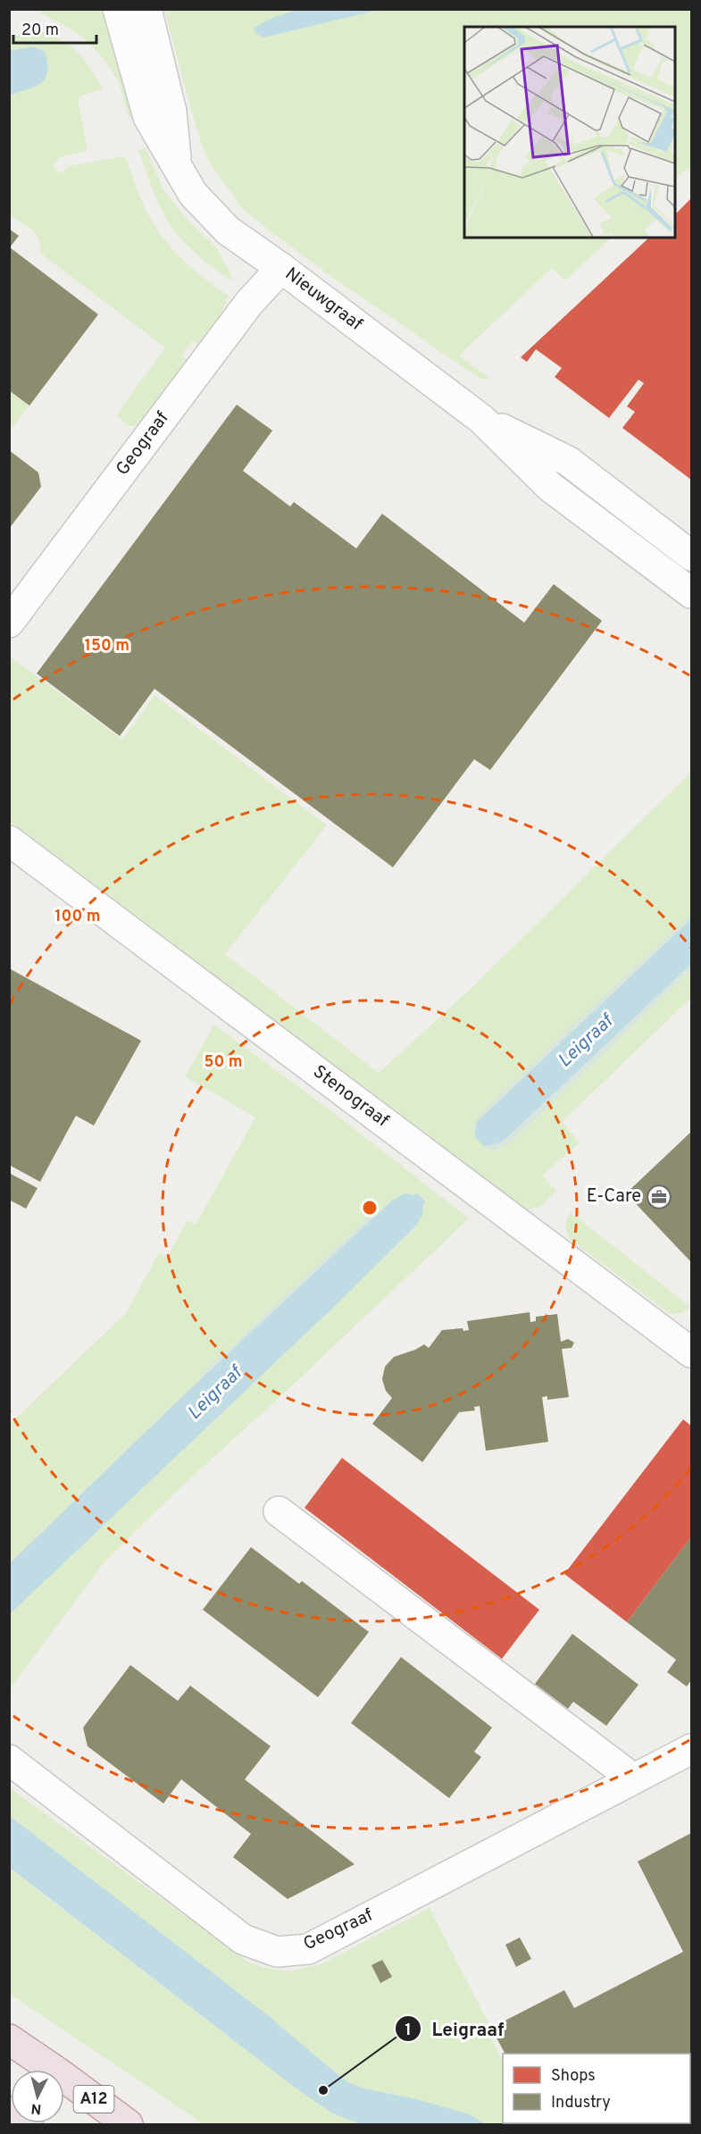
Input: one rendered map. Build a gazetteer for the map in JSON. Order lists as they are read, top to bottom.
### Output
{
  "streets": {
    "highway": ["A12"],
    "street": ["Nieuwgraaf", "Geograaf", "Stenograaf"]
  },
  "crossings": [
    ["Nieuwgraaf", "Geograaf"]
  ],
  "water": ["Leigraaf"],
  "places": {
    "office": ["E-Care"],
    "other": ["Leigraaf"]
  },
  "legend": ["Shops", "Industry"],
  "scale_bar": "20 m",
  "north": "bottom",
  "rings": ["150 m", "100 m", "50 m"]
}
